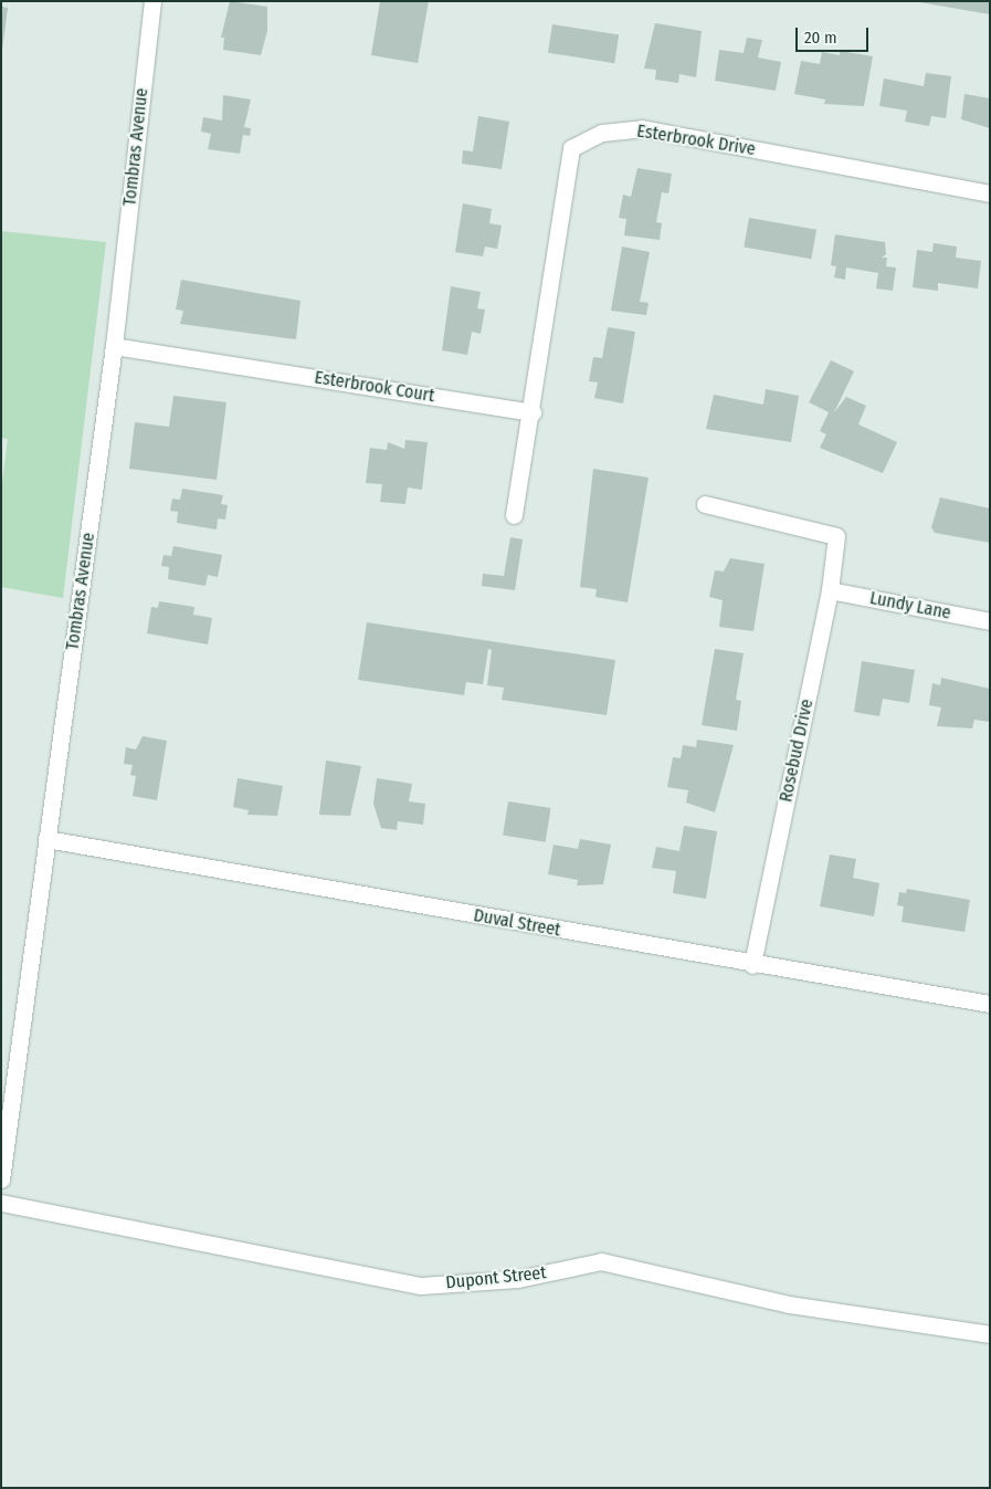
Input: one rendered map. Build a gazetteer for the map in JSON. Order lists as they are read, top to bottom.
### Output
{
  "streets": {
    "street": [
      "Esterbrook Drive",
      "Tombras Avenue",
      "Esterbrook Court",
      "Lundy Lane",
      "Rosebud Drive",
      "Duval Street",
      "Dupont Street"
    ]
  },
  "crossings": [
    ["Esterbrook Drive", "Esterbrook Court"],
    ["Tombras Avenue", "Esterbrook Court"],
    ["Tombras Avenue", "Duval Street"],
    ["Lundy Lane", "Rosebud Drive"],
    ["Rosebud Drive", "Duval Street"]
  ],
  "scale_bar": "20 m"
}
